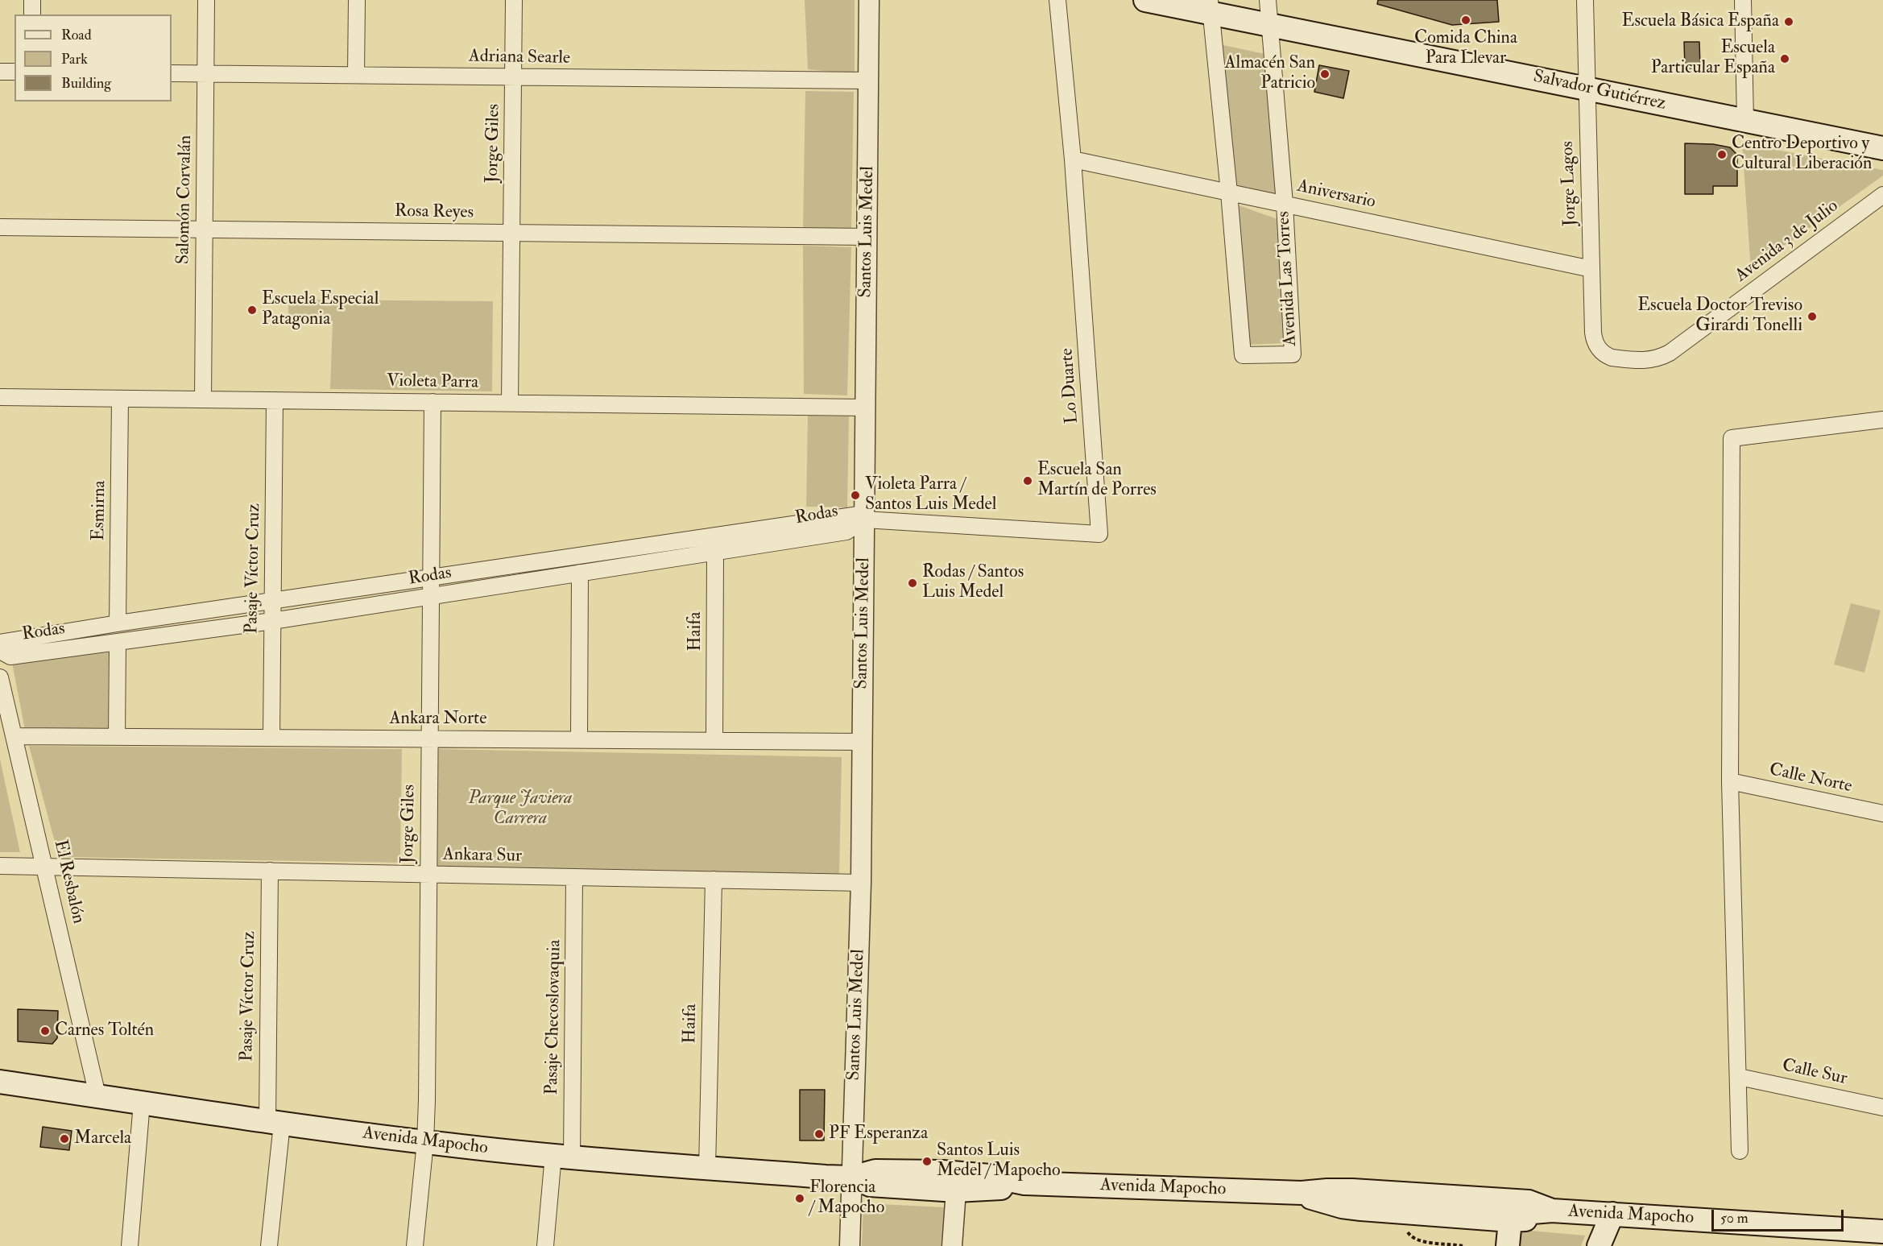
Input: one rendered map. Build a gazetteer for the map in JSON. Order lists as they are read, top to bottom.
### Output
{
  "streets": {
    "main road": ["Salvador Gutiérrez", "Avenida Mapocho"],
    "street": [
      "Adriana Searle",
      "Jorge Giles",
      "Jorge Lagos",
      "Aniversario",
      "Salomón Corvalán",
      "Rosa Reyes",
      "Santos Luis Medel",
      "Avenida 3 de Julio",
      "Avenida Las Torres",
      "Violeta Parra",
      "Lo Duarte",
      "Esmirna",
      "Rodas",
      "Pasaje Víctor Cruz",
      "Haifa",
      "Ankara Norte",
      "Calle Norte",
      "Ankara Sur",
      "El Resbalón",
      "Pasaje Checoslovaquia",
      "Calle Sur"
    ]
  },
  "crossings": [
    ["Adriana Searle", "Jorge Giles"],
    ["Adriana Searle", "Salomón Corvalán"],
    ["Adriana Searle", "Santos Luis Medel"],
    ["Salvador Gutiérrez", "Jorge Lagos"],
    ["Salvador Gutiérrez", "Avenida Las Torres"],
    ["Jorge Giles", "Rosa Reyes"],
    ["Jorge Giles", "Violeta Parra"],
    ["Jorge Giles", "Rodas"],
    ["Jorge Giles", "Ankara Norte"],
    ["Jorge Giles", "Ankara Sur"],
    ["Jorge Giles", "Avenida Mapocho"],
    ["Jorge Lagos", "Aniversario"],
    ["Jorge Lagos", "Avenida 3 de Julio"],
    ["Aniversario", "Avenida Las Torres"],
    ["Aniversario", "Lo Duarte"],
    ["Salomón Corvalán", "Rosa Reyes"],
    ["Salomón Corvalán", "Violeta Parra"],
    ["Rosa Reyes", "Santos Luis Medel"],
    ["Santos Luis Medel", "Violeta Parra"],
    ["Santos Luis Medel", "Lo Duarte"],
    ["Santos Luis Medel", "Rodas"],
    ["Santos Luis Medel", "Ankara Norte"],
    ["Santos Luis Medel", "Ankara Sur"],
    ["Santos Luis Medel", "Avenida Mapocho"],
    ["Violeta Parra", "Esmirna"],
    ["Violeta Parra", "Pasaje Víctor Cruz"],
    ["Lo Duarte", "Rodas"],
    ["Esmirna", "Rodas"],
    ["Rodas", "Pasaje Víctor Cruz"],
    ["Rodas", "Haifa"],
    ["Pasaje Víctor Cruz", "Ankara Norte"],
    ["Pasaje Víctor Cruz", "Ankara Sur"],
    ["Pasaje Víctor Cruz", "Avenida Mapocho"],
    ["Haifa", "Ankara Norte"],
    ["Haifa", "Ankara Sur"],
    ["Haifa", "Avenida Mapocho"],
    ["Ankara Norte", "El Resbalón"],
    ["Ankara Sur", "El Resbalón"],
    ["Ankara Sur", "Pasaje Checoslovaquia"],
    ["El Resbalón", "Avenida Mapocho"],
    ["Pasaje Checoslovaquia", "Avenida Mapocho"]
  ],
  "parks": ["Parque Javiera Carrera"],
  "places": [
    "Comida China Para Llevar",
    "Escuela Básica España",
    "Escuela Particular España",
    "Almacén San Patricio",
    "Centro Deportivo y Cultural Liberación",
    "Escuela Especial Patagonia",
    "Escuela Doctor Treviso Girardi Tonelli",
    "Escuela San Martín de Porres",
    "Violeta Parra / Santos Luis Medel",
    "Rodas / Santos Luis Medel",
    "Carnes Toltén",
    "PF Esperanza",
    "Marcela",
    "Santos Luis Medel / Mapocho",
    "Florencia / Mapocho"
  ],
  "legend": ["Road", "Park", "Building"],
  "scale_bar": "50 m"
}
